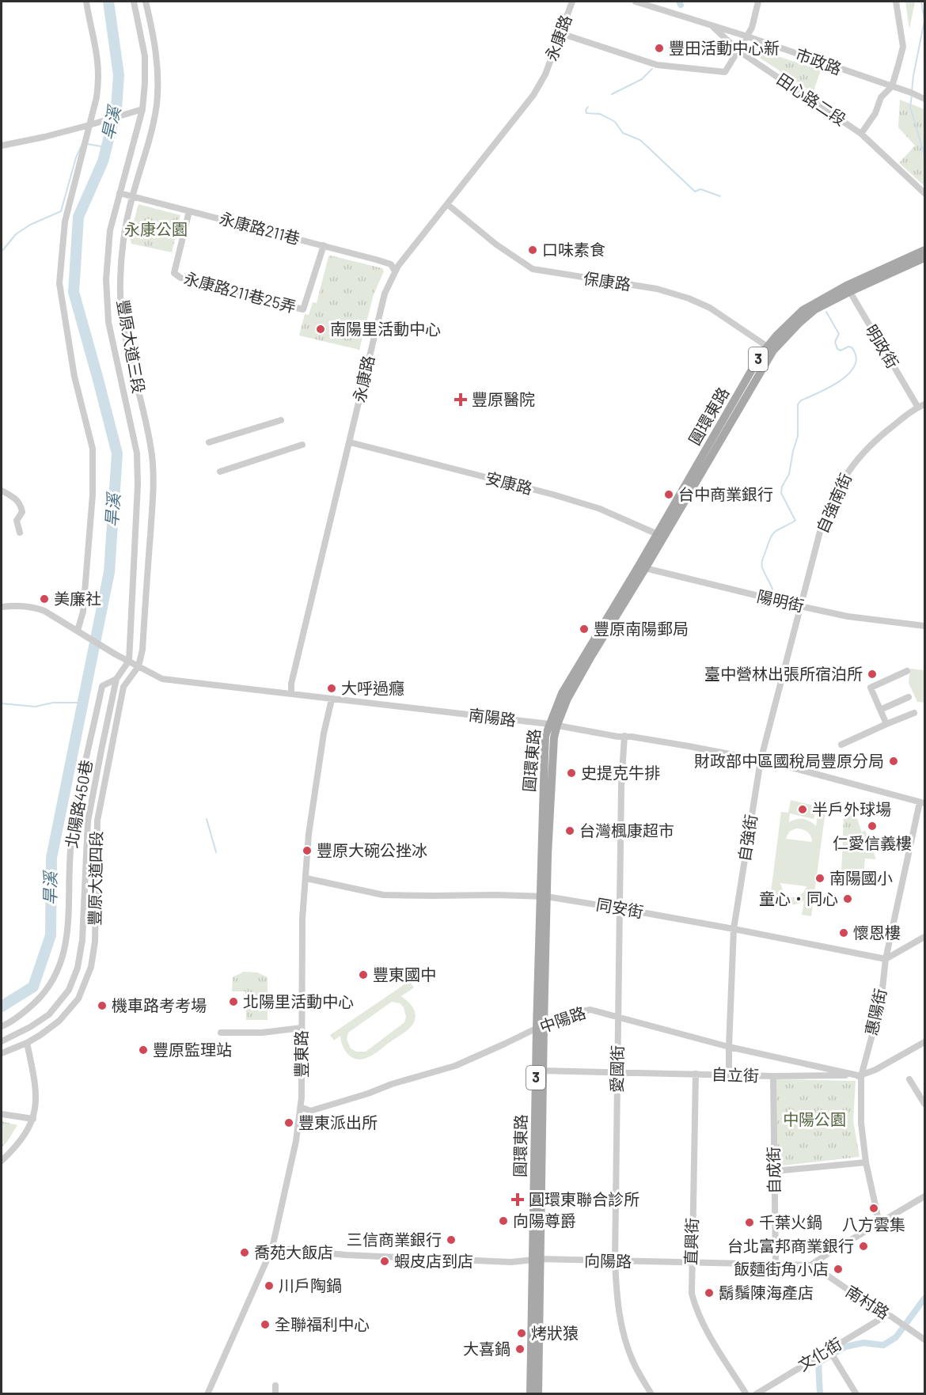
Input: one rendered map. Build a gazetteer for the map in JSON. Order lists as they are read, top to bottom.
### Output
{
  "streets": {
    "main road": ["3", "圓環東路"],
    "street": [
      "永康路",
      "市政路",
      "田心路二段",
      "永康路211巷",
      "保康路",
      "永康路211巷25弄",
      "豐原大道三段",
      "明政街",
      "安康路",
      "自強南街",
      "陽明街",
      "南陽路",
      "北陽路450巷",
      "自強街",
      "豐原大道四段",
      "同安街",
      "惠陽街",
      "中陽路",
      "豐東路",
      "愛國街",
      "自立街",
      "自成街",
      "直興街",
      "向陽路",
      "南村路",
      "文化街"
    ]
  },
  "crossings": [
    ["永康路", "永康路211巷"],
    ["永康路", "保康路"],
    ["永康路", "安康路"],
    ["永康路", "南陽路"],
    ["市政路", "田心路二段"],
    ["永康路211巷", "永康路211巷25弄"],
    ["永康路211巷", "豐原大道三段"],
    ["保康路", "圓環東路"],
    ["豐原大道三段", "南陽路"],
    ["豐原大道三段", "豐原大道四段"],
    ["明政街", "圓環東路"],
    ["明政街", "自強南街"],
    ["圓環東路", "安康路"],
    ["圓環東路", "陽明街"],
    ["圓環東路", "南陽路"],
    ["圓環東路", "同安街"],
    ["圓環東路", "中陽路"],
    ["圓環東路", "自立街"],
    ["圓環東路", "向陽路"],
    ["自強南街", "陽明街"],
    ["自強南街", "自強街"],
    ["陽明街", "自強街"],
    ["南陽路", "自強街"],
    ["南陽路", "豐原大道四段"],
    ["南陽路", "惠陽街"],
    ["南陽路", "豐東路"],
    ["南陽路", "愛國街"],
    ["北陽路450巷", "豐原大道四段"],
    ["自強街", "同安街"],
    ["自強街", "中陽路"],
    ["自強街", "自立街"],
    ["同安街", "惠陽街"],
    ["同安街", "豐東路"],
    ["同安街", "愛國街"],
    ["惠陽街", "中陽路"],
    ["惠陽街", "自立街"],
    ["中陽路", "豐東路"],
    ["中陽路", "愛國街"],
    ["中陽路", "自立街"],
    ["豐東路", "向陽路"],
    ["愛國街", "自立街"],
    ["愛國街", "向陽路"],
    ["自立街", "自成街"],
    ["自立街", "直興街"],
    ["自成街", "向陽路"],
    ["直興街", "向陽路"],
    ["向陽路", "南村路"],
    ["南村路", "文化街"]
  ],
  "water": ["旱溪"],
  "parks": ["永康公園", "中陽公園"],
  "places": {
    "other": [
      "豐田活動中心新",
      "口味素食",
      "南陽里活動中心",
      "台中商業銀行",
      "美廉社",
      "豐原南陽郵局",
      "臺中營林出張所宿泊所",
      "大呼過癮",
      "財政部中區國稅局豐原分局",
      "史提克牛排",
      "半戶外球場",
      "仁愛信義樓",
      "台灣楓康超市",
      "豐原大碗公挫冰",
      "南陽國小",
      "童心‧同心",
      "懷恩樓",
      "豐東國中",
      "北陽里活動中心",
      "機車路考考場",
      "豐原監理站",
      "豐東派出所",
      "八方雲集",
      "向陽尊爵",
      "千葉火鍋",
      "三信商業銀行",
      "台北富邦商業銀行",
      "喬苑大飯店",
      "蝦皮店到店",
      "飯麵街角小店",
      "川戶陶鍋",
      "鬍鬚陳海產店",
      "全聯福利中心",
      "烤狀猿",
      "大喜鍋"
    ],
    "health": ["豐原醫院", "圓環東聯合診所"]
  }
}
